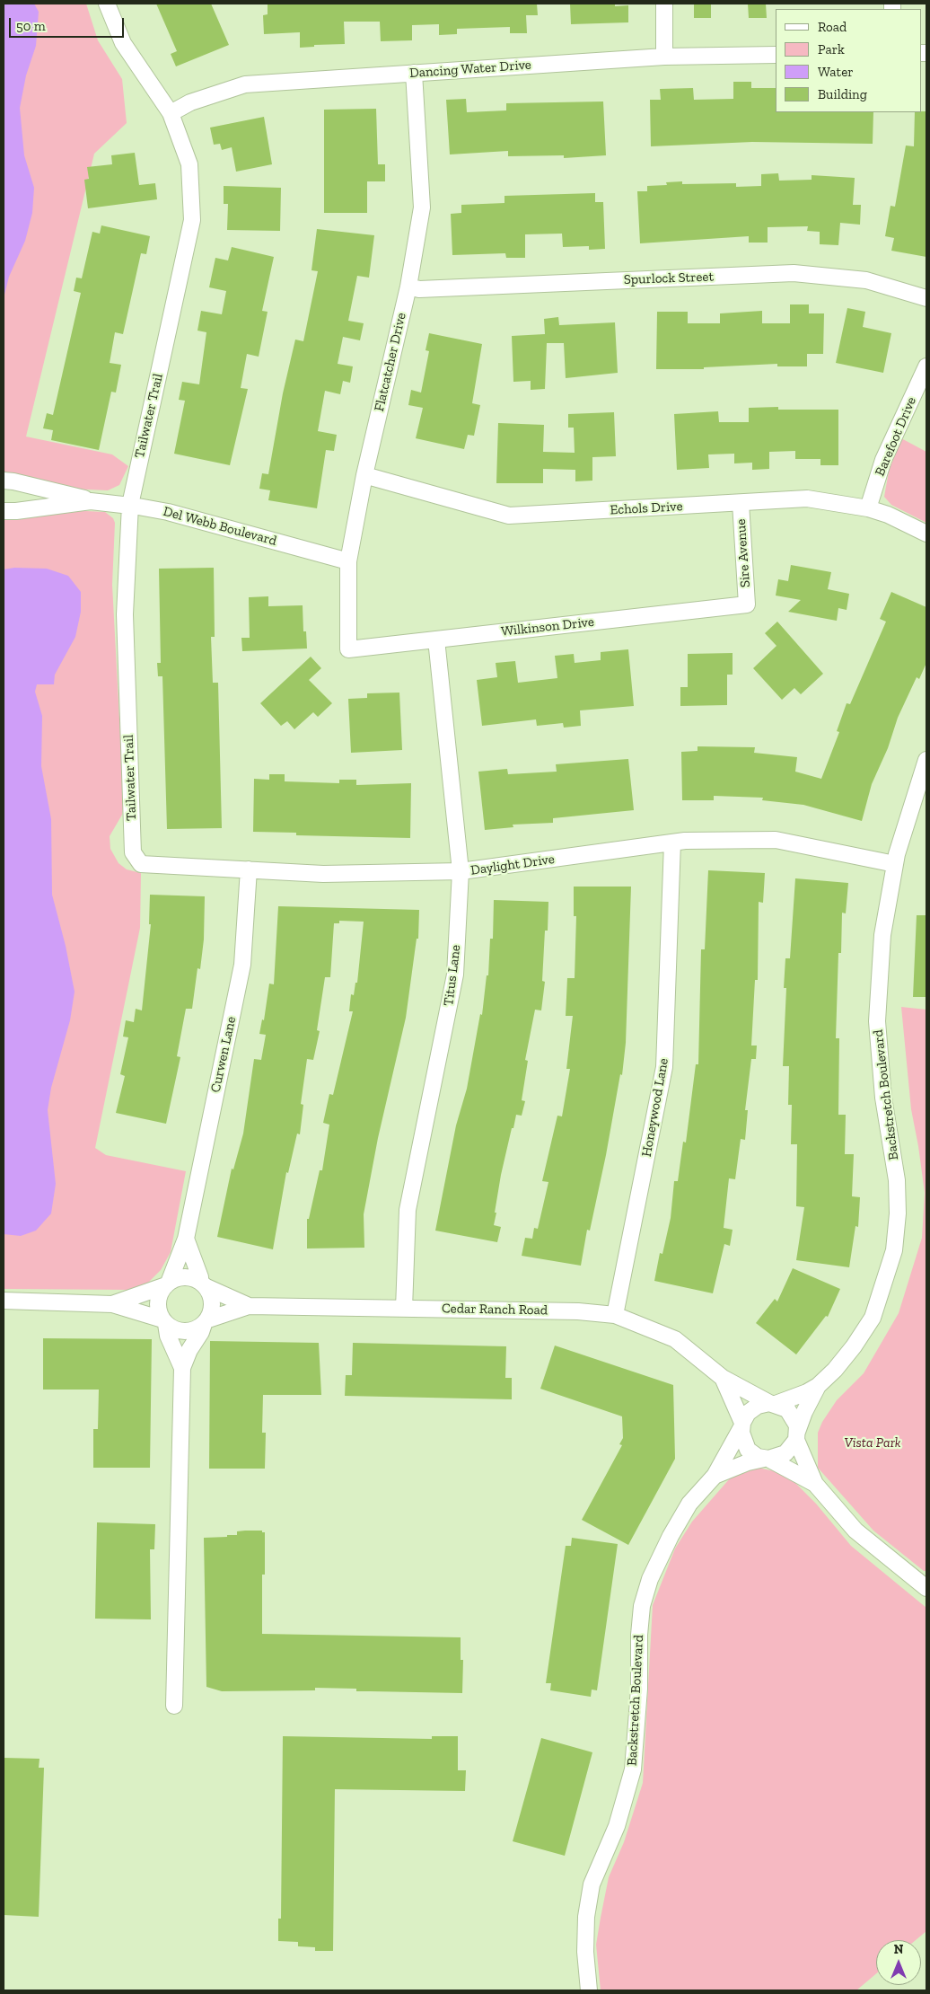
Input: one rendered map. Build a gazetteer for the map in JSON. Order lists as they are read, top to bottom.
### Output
{
  "streets": {
    "street": [
      "Dancing Water Drive",
      "Spurlock Street",
      "Flatcatcher Drive",
      "Tailwater Trail",
      "Barefoot Drive",
      "Echols Drive",
      "Del Webb Boulevard",
      "Sire Avenue",
      "Wilkinson Drive",
      "Daylight Drive",
      "Titus Lane",
      "Curwen Lane",
      "Backstretch Boulevard",
      "Honeywood Lane",
      "Cedar Ranch Road"
    ]
  },
  "crossings": [
    ["Dancing Water Drive", "Flatcatcher Drive"],
    ["Dancing Water Drive", "Tailwater Trail"],
    ["Spurlock Street", "Flatcatcher Drive"],
    ["Flatcatcher Drive", "Echols Drive"],
    ["Flatcatcher Drive", "Del Webb Boulevard"],
    ["Flatcatcher Drive", "Wilkinson Drive"],
    ["Tailwater Trail", "Del Webb Boulevard"],
    ["Tailwater Trail", "Daylight Drive"],
    ["Barefoot Drive", "Echols Drive"],
    ["Echols Drive", "Sire Avenue"],
    ["Sire Avenue", "Wilkinson Drive"],
    ["Wilkinson Drive", "Titus Lane"],
    ["Daylight Drive", "Titus Lane"],
    ["Daylight Drive", "Curwen Lane"],
    ["Daylight Drive", "Backstretch Boulevard"],
    ["Daylight Drive", "Honeywood Lane"],
    ["Titus Lane", "Cedar Ranch Road"],
    ["Curwen Lane", "Cedar Ranch Road"],
    ["Backstretch Boulevard", "Cedar Ranch Road"],
    ["Honeywood Lane", "Cedar Ranch Road"]
  ],
  "parks": ["Vista Park"],
  "legend": [
    "Road",
    "Park",
    "Water",
    "Building"
  ],
  "scale_bar": "50 m",
  "north": "top"
}
